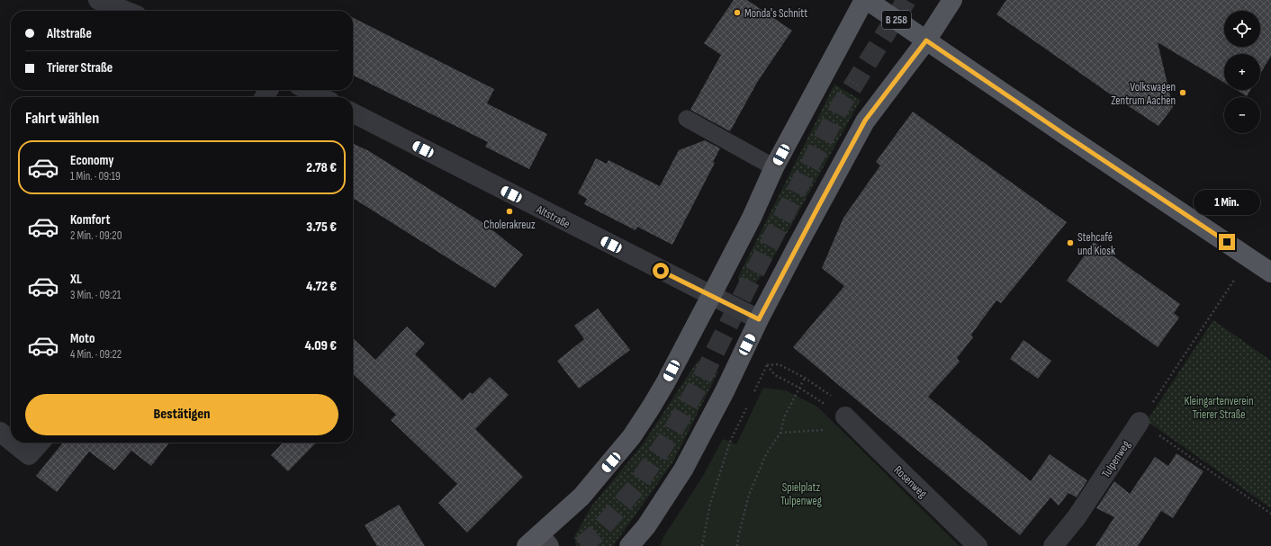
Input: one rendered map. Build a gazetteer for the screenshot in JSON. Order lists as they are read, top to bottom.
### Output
{
  "streets": {
    "main road": ["B 258"],
    "street": ["Altstraße", "Tulpenweg", "Rosenweg"]
  },
  "parks": ["Kleingartenverein Trierer Straße", "Spielplatz Tulpenweg"],
  "places": [
    "Monda's Schnitt",
    "Volkswagen Zentrum Aachen",
    "Cholerakreuz",
    "Stehcafé und Kiosk"
  ],
  "page": {
    "map_buttons": ["+", "−"],
    "banner": ["Altstraße", "Trierer Straße"],
    "heading": "Fahrt wählen",
    "list": [
      {
        "name": "Economy",
        "note": "1 Min. · 09:19",
        "value": "2.78 €"
      },
      {
        "name": "Komfort",
        "note": "2 Min. · 09:20",
        "value": "3.75 €"
      },
      {
        "name": "XL",
        "note": "3 Min. · 09:21",
        "value": "4.72 €"
      },
      {
        "name": "Moto",
        "note": "4 Min. · 09:22",
        "value": "4.09 €"
      }
    ],
    "bubble": "1 Min.",
    "buttons": "Bestätigen"
  }
}
